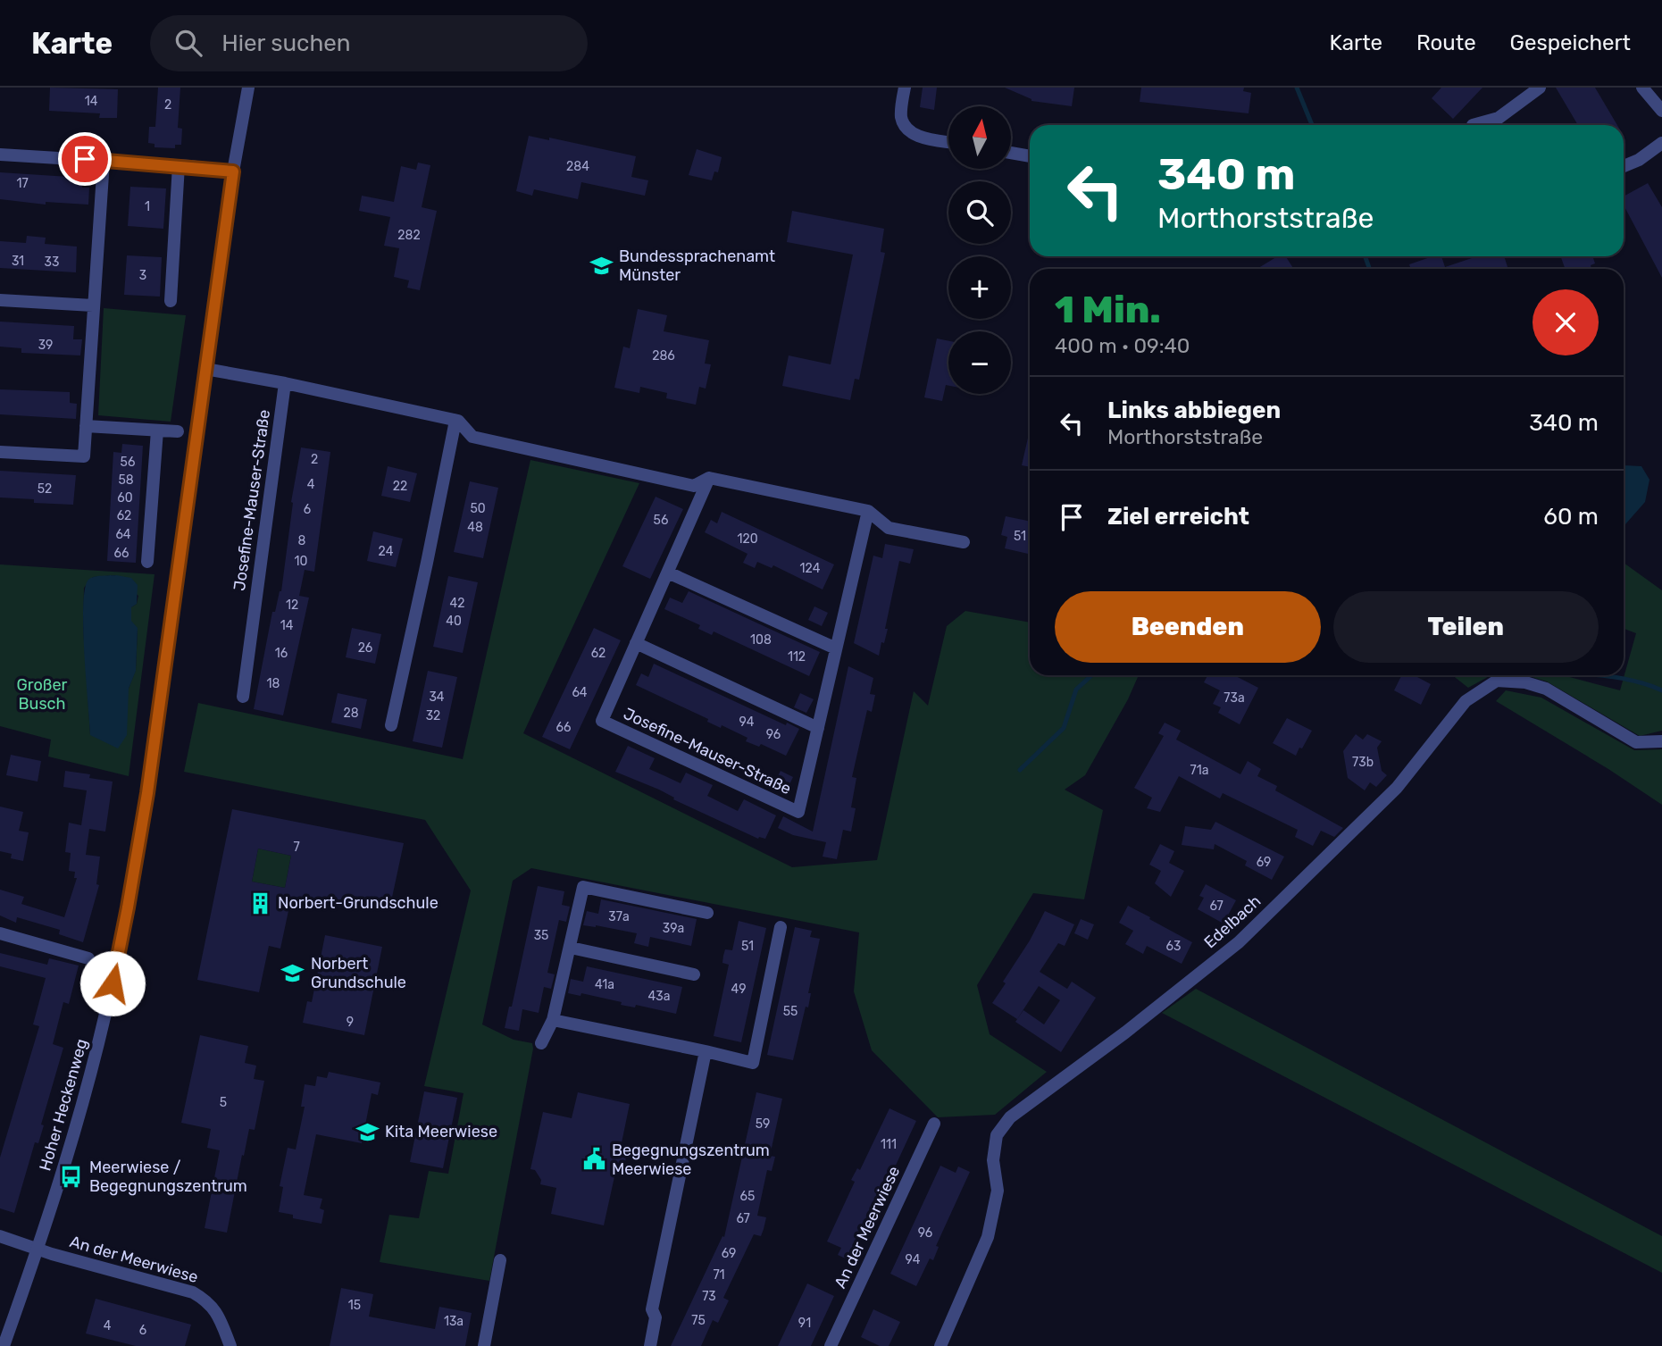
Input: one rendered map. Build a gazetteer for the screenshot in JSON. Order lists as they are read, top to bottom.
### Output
{
  "streets": {
    "street": [
      "Josefine-Mauser-Straße",
      "Edelbach",
      "Hoher Heckenweg",
      "An der Meerwiese"
    ]
  },
  "crossings": [
    ["Hoher Heckenweg", "An der Meerwiese"]
  ],
  "parks": ["Großer Busch"],
  "places": {
    "school or university": ["Bundessprachenamt Münster", "Norbert Grundschule", "Kita Meerwiese"],
    "building": ["Norbert-Grundschule"],
    "public building": ["Begegnungszentrum Meerwiese"],
    "bus stop": ["Meerwiese / Begegnungszentrum"]
  },
  "house_numbers": [
    "14",
    "2",
    "284",
    "17",
    "1",
    "282",
    "31",
    "33",
    "3",
    "39",
    "286",
    "2",
    "56",
    "58",
    "4",
    "22",
    "52",
    "60",
    "50",
    "6",
    "62",
    "56",
    "48",
    "64",
    "51",
    "120",
    "8",
    "24",
    "66",
    "10",
    "124",
    "42",
    "12",
    "40",
    "14",
    "108",
    "26",
    "16",
    "62",
    "112",
    "18",
    "64",
    "34",
    "73a",
    "28",
    "32",
    "94",
    "66",
    "96",
    "73b",
    "71a",
    "7",
    "69",
    "67",
    "37a",
    "39a",
    "35",
    "51",
    "63",
    "41a",
    "49",
    "43a",
    "55",
    "9",
    "5",
    "59",
    "111",
    "65",
    "67",
    "96",
    "69",
    "94",
    "71",
    "73",
    "15",
    "75",
    "13a",
    "91",
    "4",
    "6"
  ],
  "north": "top",
  "page": {
    "header": "Karte",
    "search": "Hier suchen",
    "nav": ["Karte", "Route", "Gespeichert"],
    "map_buttons": ["+", "−"],
    "turn": ["340 m", "Morthorststraße"],
    "heading": ["1 Min.", "400 m · 09:40"],
    "list": [
      {
        "name": "Links abbiegen",
        "note": "Morthorststraße",
        "value": "340 m"
      },
      {
        "name": "Ziel erreicht",
        "value": "60 m"
      }
    ],
    "buttons": ["Beenden", "Teilen"]
  }
}
